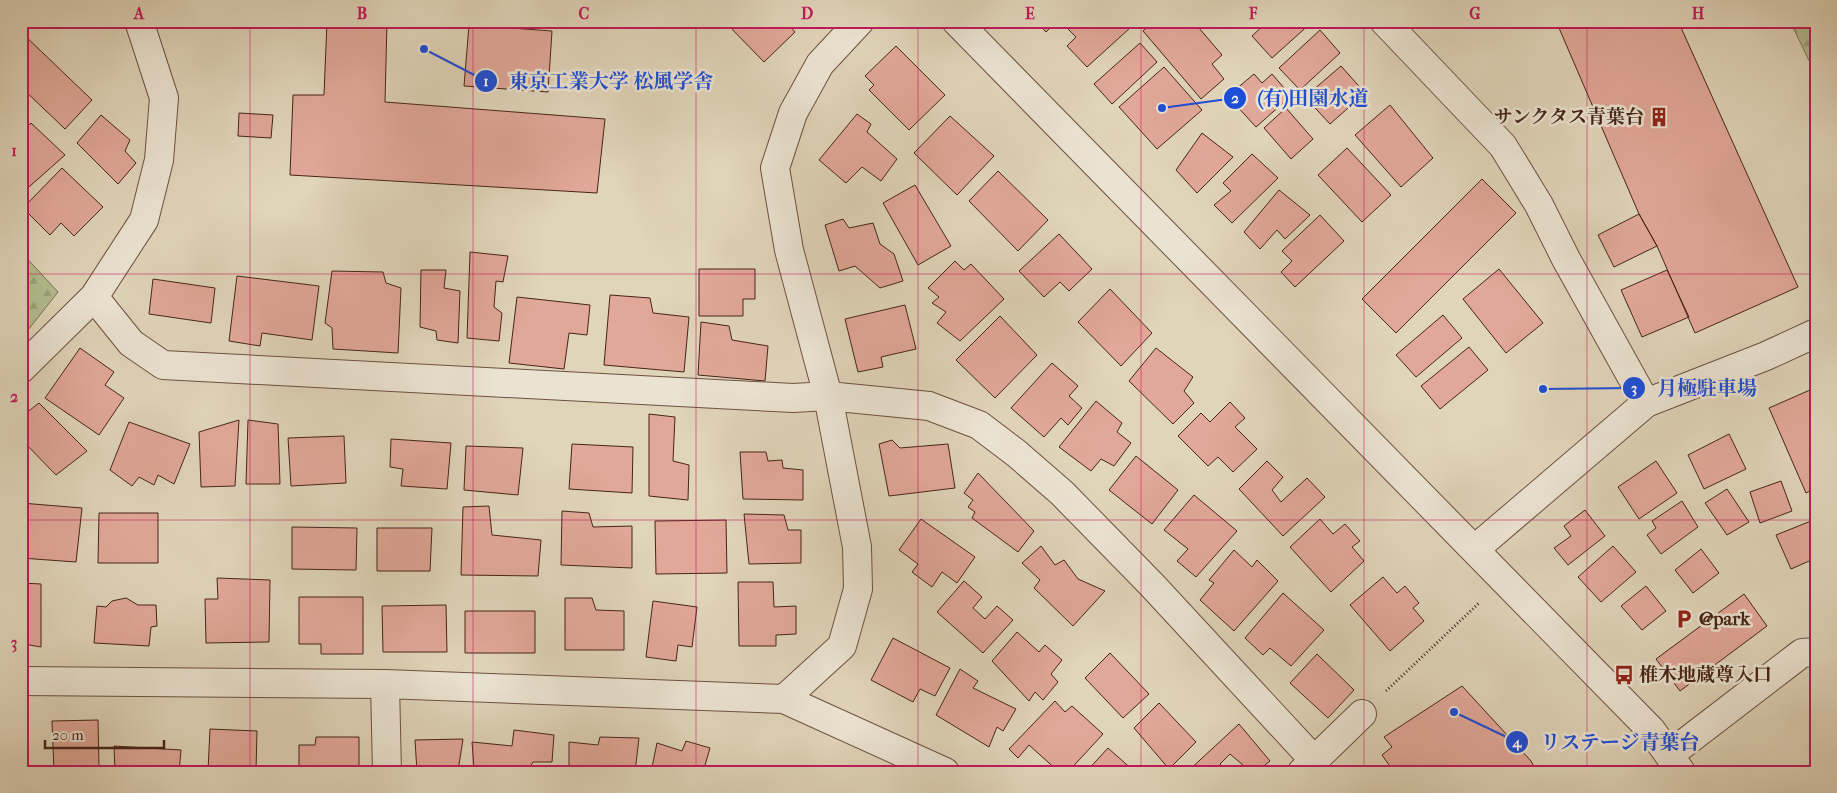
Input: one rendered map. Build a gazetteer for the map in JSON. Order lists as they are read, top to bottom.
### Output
{
  "places": {
    "other": [
      "東京工業大学 松風学舎",
      "(有)田園水道",
      "月極駐車場",
      "リステージ青葉台"
    ],
    "building": ["サンクタス青葉台"],
    "parking": ["@park"],
    "bus stop": ["椎木地蔵尊入口"]
  },
  "scale_bar": "20 m",
  "grid": {
    "columns": [
      "A",
      "B",
      "C",
      "D",
      "E",
      "F",
      "G",
      "H"
    ],
    "rows": ["1", "2", "3"]
  }
}
